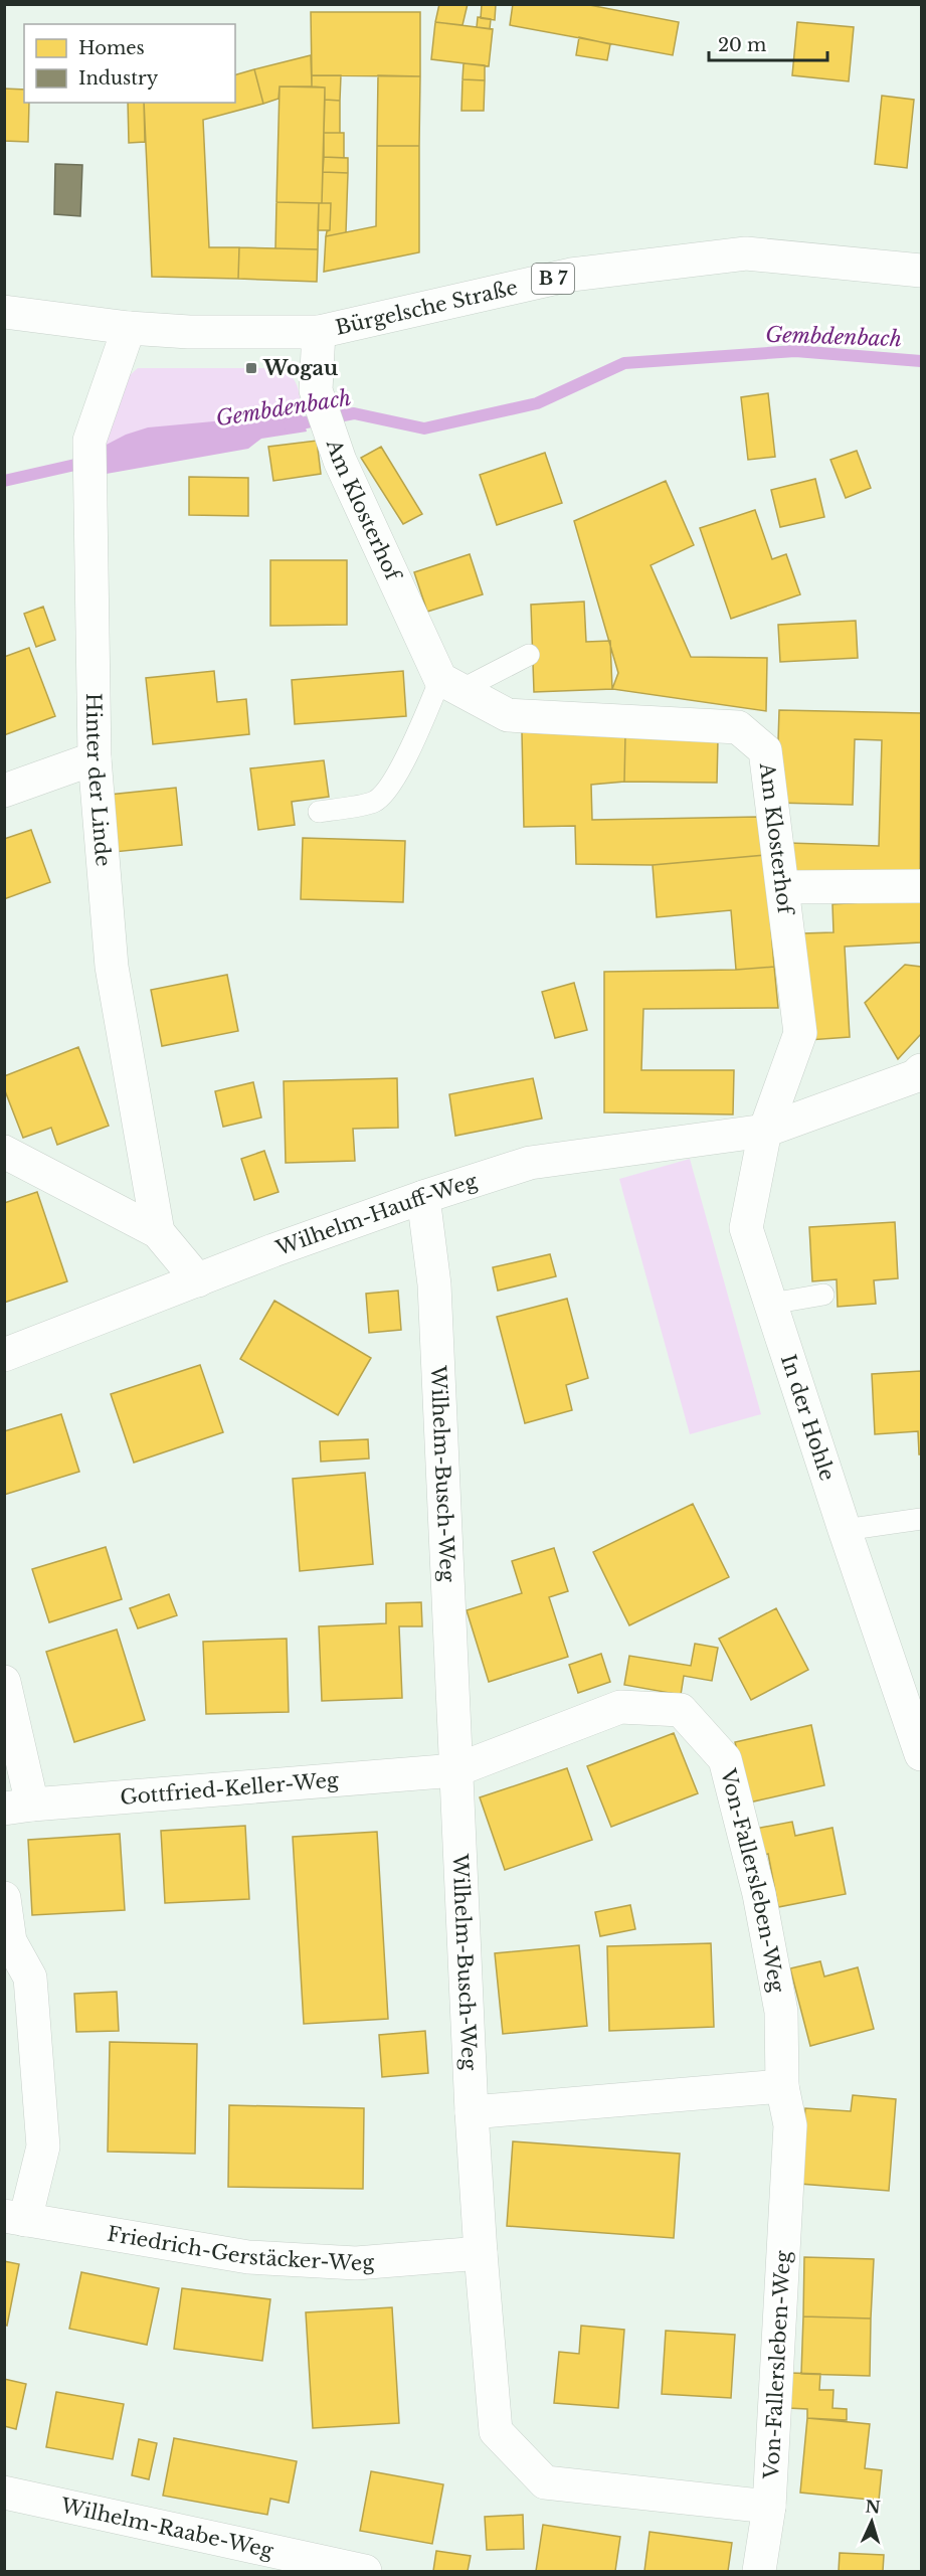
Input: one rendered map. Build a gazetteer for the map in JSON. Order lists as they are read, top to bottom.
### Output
{
  "streets": {
    "street": [
      "B 7",
      "Bürgelsche Straße",
      "Am Klosterhof",
      "Hinter der Linde",
      "Wilhelm-Hauff-Weg",
      "In der Hohle",
      "Wilhelm-Busch-Weg",
      "Gottfried-Keller-Weg",
      "Von-Fallersleben-Weg",
      "Friedrich-Gerstäcker-Weg",
      "Wilhelm-Raabe-Weg"
    ]
  },
  "crossings": [
    ["Bürgelsche Straße", "Am Klosterhof"],
    ["Bürgelsche Straße", "Hinter der Linde"],
    ["Am Klosterhof", "Wilhelm-Hauff-Weg"],
    ["Am Klosterhof", "In der Hohle"],
    ["Wilhelm-Hauff-Weg", "In der Hohle"],
    ["Wilhelm-Hauff-Weg", "Wilhelm-Busch-Weg"],
    ["Wilhelm-Busch-Weg", "Gottfried-Keller-Weg"],
    ["Wilhelm-Busch-Weg", "Von-Fallersleben-Weg"],
    ["Wilhelm-Busch-Weg", "Friedrich-Gerstäcker-Weg"],
    ["Gottfried-Keller-Weg", "Von-Fallersleben-Weg"]
  ],
  "water": ["Gembdenbach"],
  "places": {
    "transit": ["Wogau"]
  },
  "legend": ["Homes", "Industry"],
  "scale_bar": "20 m",
  "north": "top"
}
